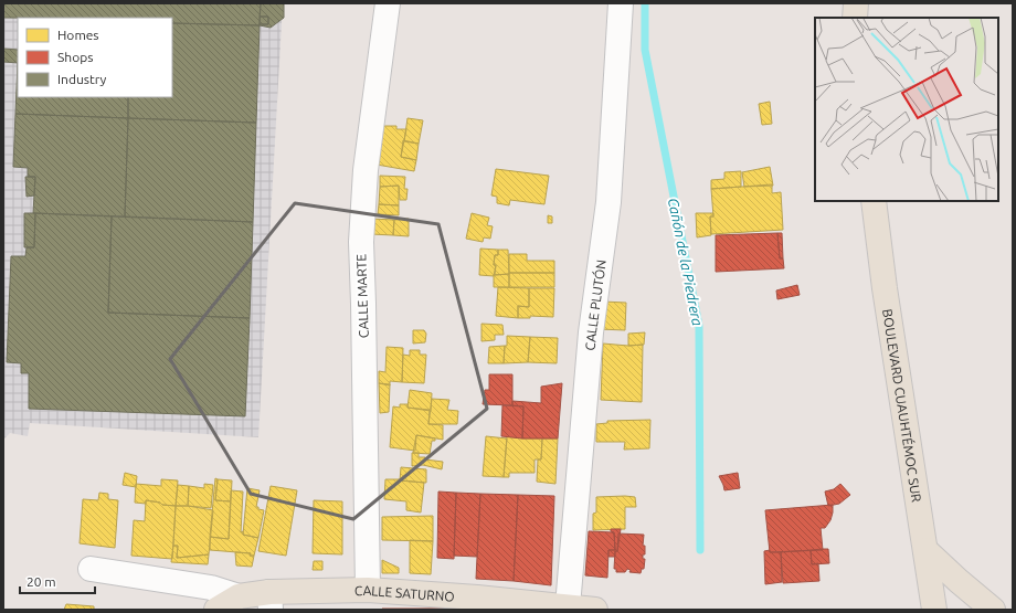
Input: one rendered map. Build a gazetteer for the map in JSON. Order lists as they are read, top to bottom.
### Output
{
  "streets": {
    "main road": ["BOULEVARD CUAUHTÉMOC SUR", "CALLE SATURNO"],
    "street": ["CALLE MARTE", "CALLE PLUTÓN"]
  },
  "crossings": [
    ["CALLE MARTE", "CALLE SATURNO"],
    ["CALLE PLUTÓN", "CALLE SATURNO"]
  ],
  "water": ["Cañón de la Piedrera"],
  "legend": ["Homes", "Shops", "Industry"],
  "scale_bar": "20 m"
}
